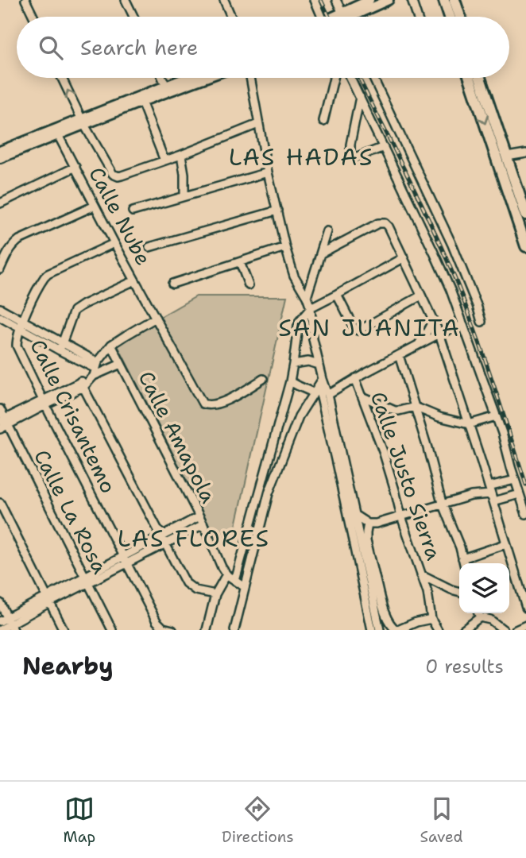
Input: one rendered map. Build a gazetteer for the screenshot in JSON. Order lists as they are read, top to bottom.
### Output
{
  "streets": {
    "street": [
      "Calle Nube",
      "Calle Crisantemo",
      "Calle Amapola",
      "Calle Justo Sierra",
      "Calle La Rosa"
    ]
  },
  "crossings": [
    ["Calle Nube", "Calle Crisantemo"]
  ],
  "districts": ["LAS HADAS", "SAN JUANITA", "LAS FLORES"],
  "page": {
    "search": "Search here",
    "heading": ["Nearby", "0 results"],
    "nav": ["Map", "Directions", "Saved"]
  }
}
